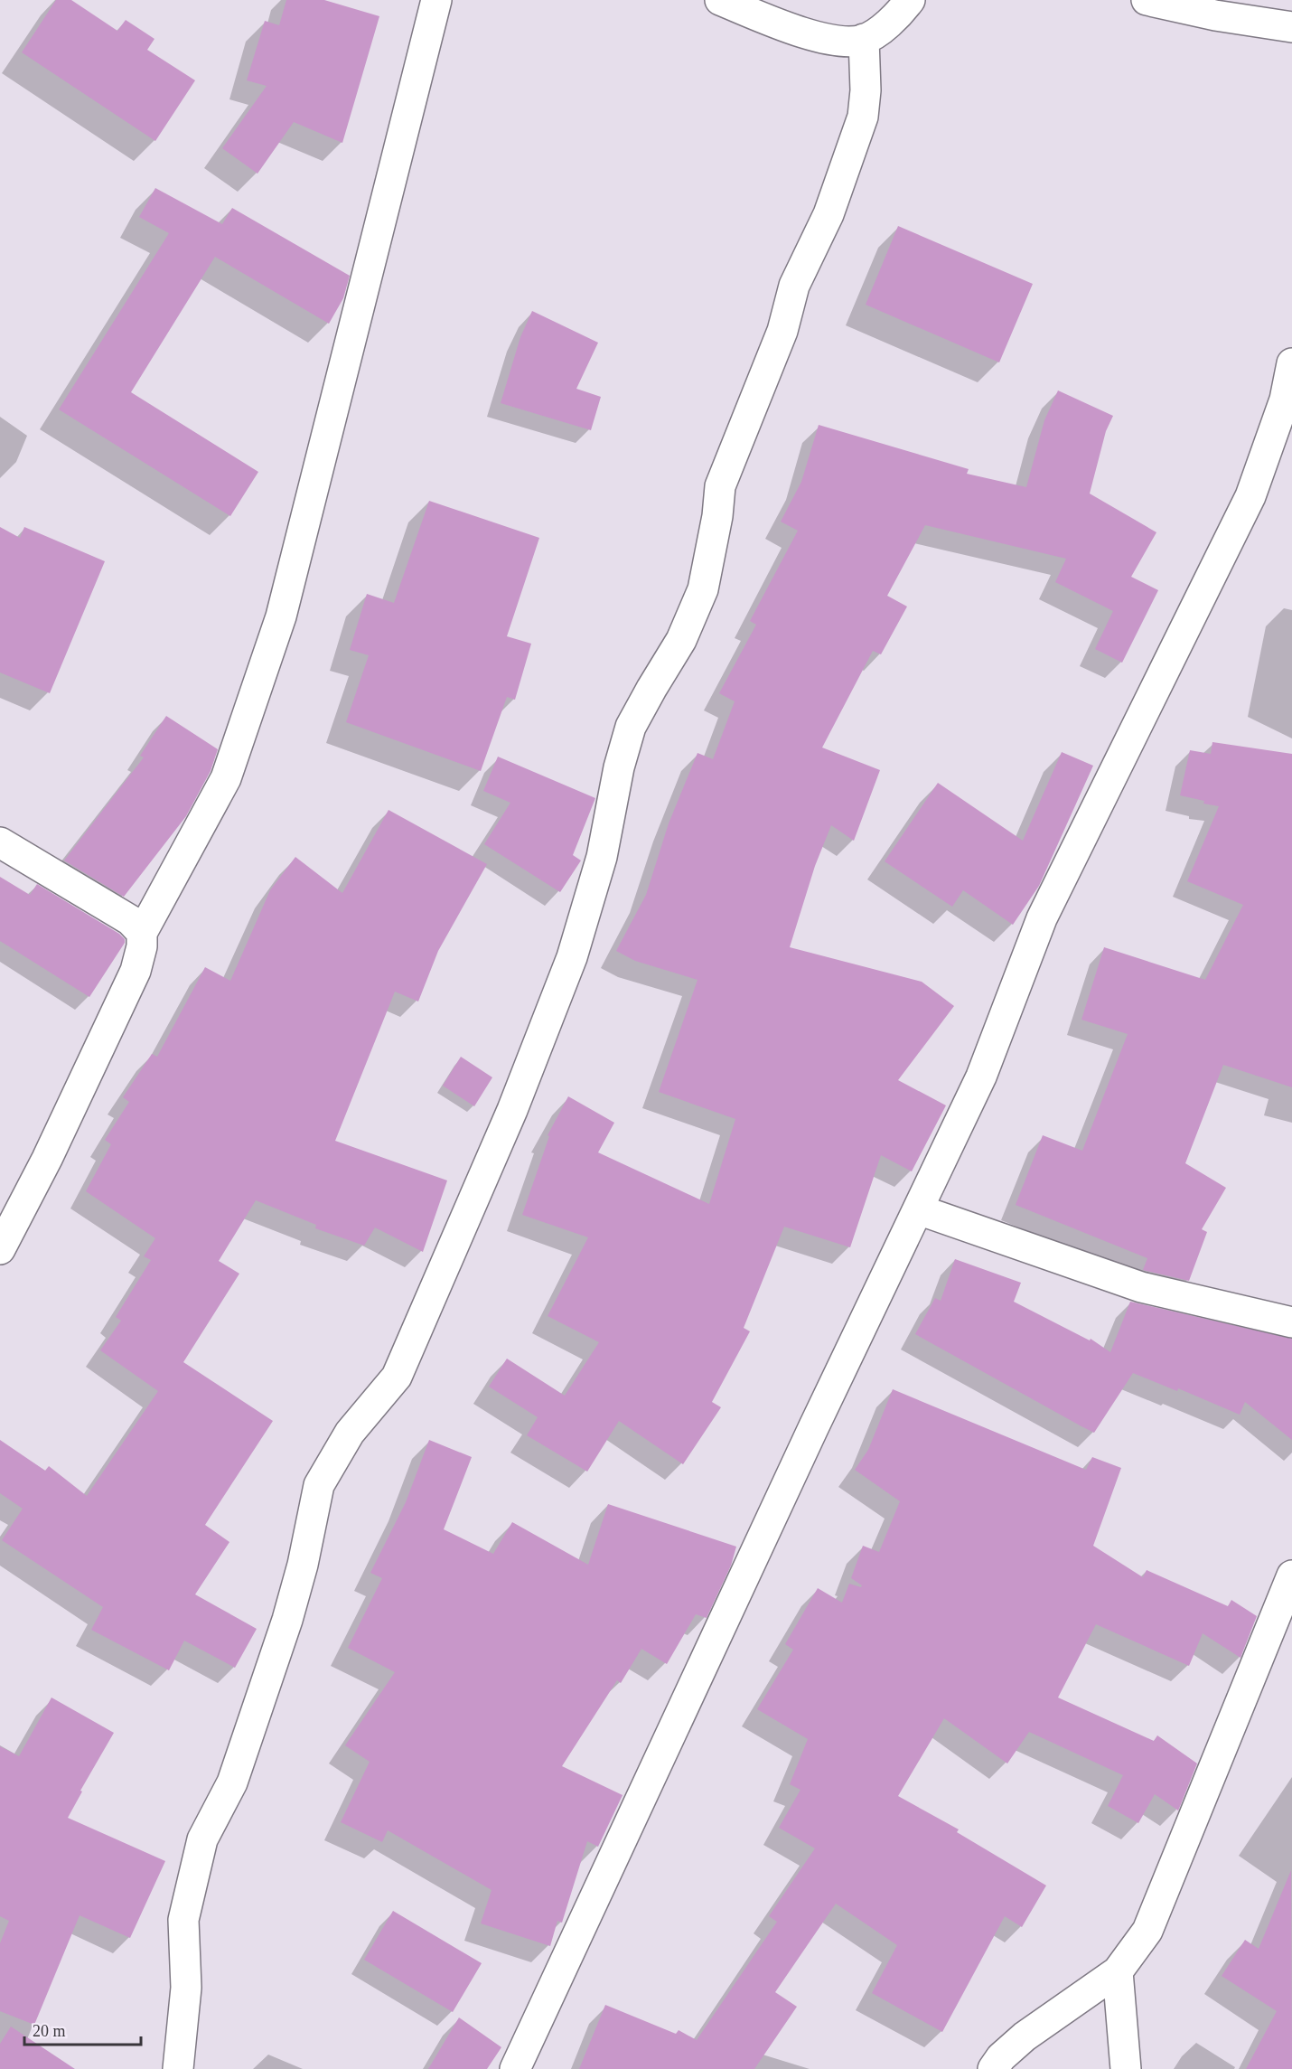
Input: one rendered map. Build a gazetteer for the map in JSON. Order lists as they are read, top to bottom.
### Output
{
  "scale_bar": "20 m"
}
